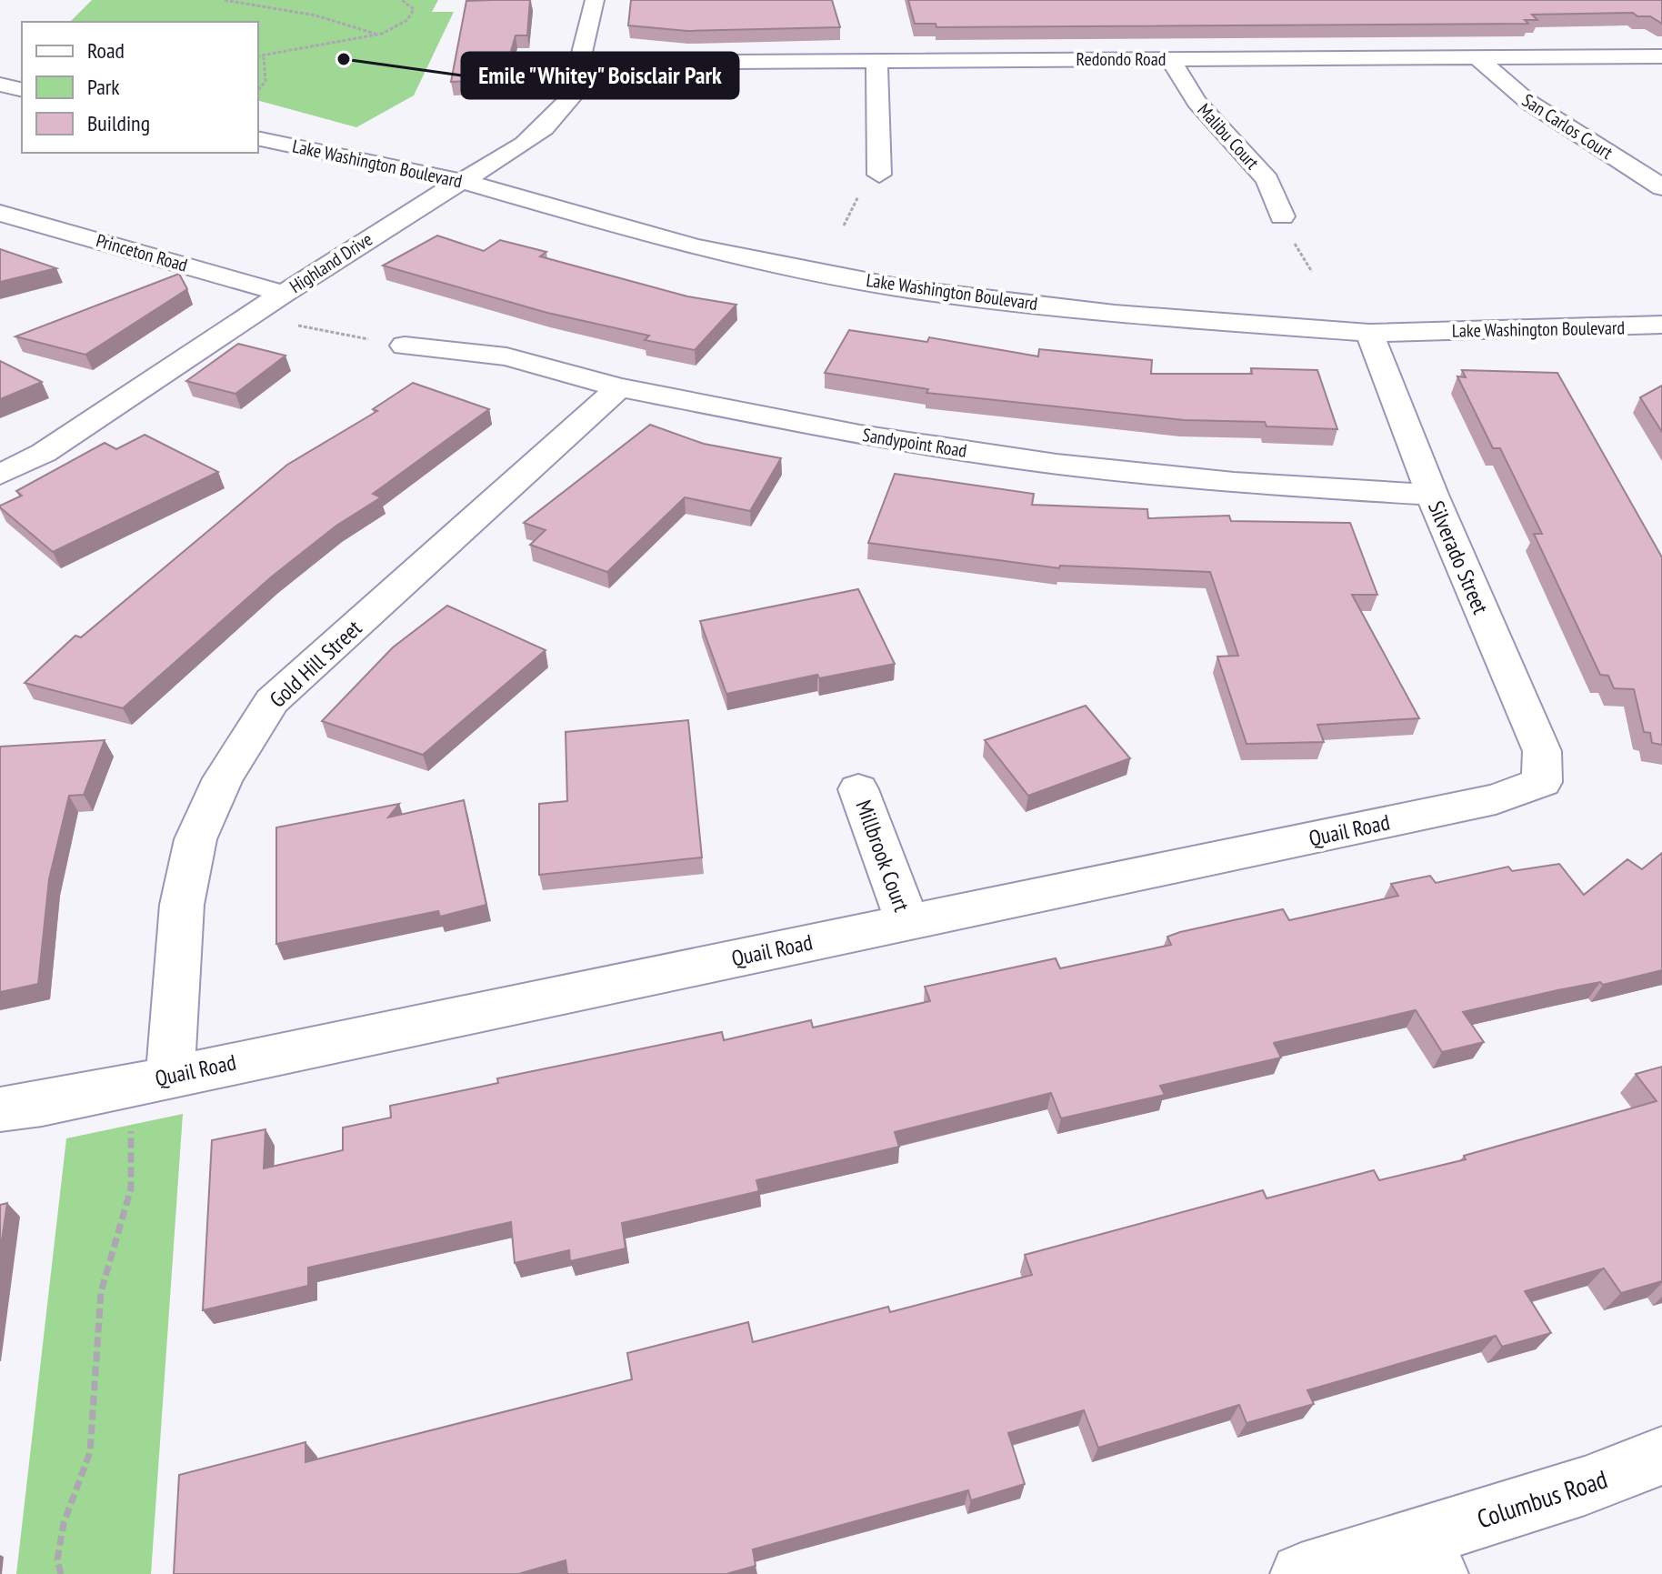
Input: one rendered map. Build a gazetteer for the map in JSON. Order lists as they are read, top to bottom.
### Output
{
  "streets": {
    "street": [
      "Redondo Road",
      "San Carlos Court",
      "Malibu Court",
      "Lake Washington Boulevard",
      "Princeton Road",
      "Highland Drive",
      "Sandypoint Road",
      "Silverado Street",
      "Gold Hill Street",
      "Quail Road",
      "Millbrook Court",
      "Columbus Road"
    ]
  },
  "crossings": [
    ["Redondo Road", "San Carlos Court"],
    ["Redondo Road", "Malibu Court"],
    ["Redondo Road", "Highland Drive"],
    ["Lake Washington Boulevard", "Highland Drive"],
    ["Lake Washington Boulevard", "Silverado Street"],
    ["Princeton Road", "Highland Drive"],
    ["Sandypoint Road", "Silverado Street"],
    ["Sandypoint Road", "Gold Hill Street"],
    ["Silverado Street", "Quail Road"],
    ["Gold Hill Street", "Quail Road"],
    ["Quail Road", "Millbrook Court"]
  ],
  "places": ["Emile \"Whitey\" Boisclair Park"],
  "legend": ["Road", "Park", "Building"]
}
